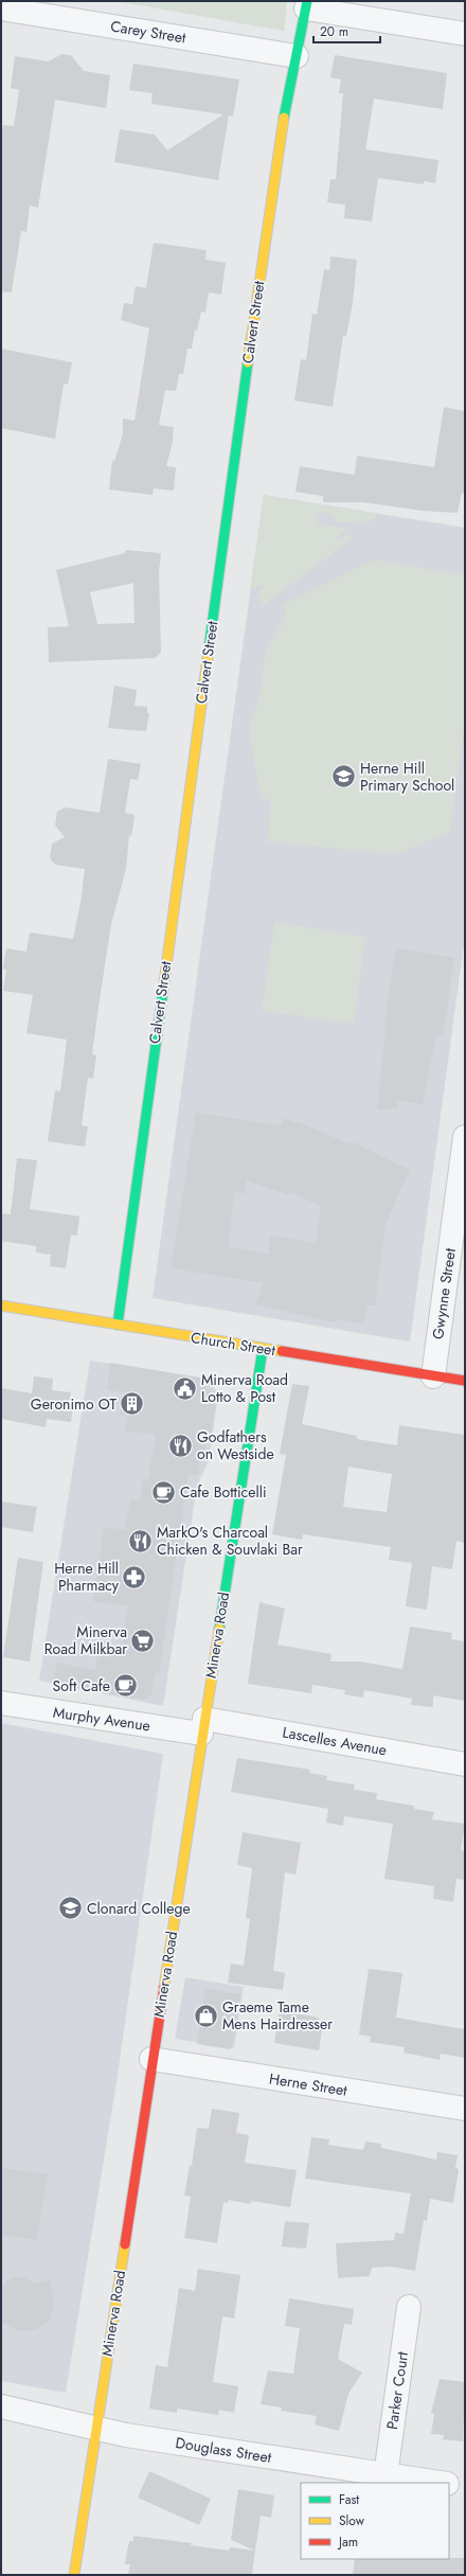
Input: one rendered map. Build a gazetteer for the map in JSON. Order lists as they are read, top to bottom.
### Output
{
  "streets": {
    "street": [
      "Carey Street",
      "Calvert Street",
      "Gwynne Street",
      "Church Street",
      "Minerva Road",
      "Murphy Avenue",
      "Lascelles Avenue",
      "Herne Street",
      "Parker Court",
      "Douglass Street"
    ]
  },
  "crossings": [
    ["Carey Street", "Calvert Street"],
    ["Calvert Street", "Church Street"],
    ["Gwynne Street", "Church Street"],
    ["Church Street", "Minerva Road"],
    ["Minerva Road", "Murphy Avenue"],
    ["Minerva Road", "Lascelles Avenue"],
    ["Minerva Road", "Herne Street"],
    ["Minerva Road", "Douglass Street"],
    ["Murphy Avenue", "Lascelles Avenue"],
    ["Parker Court", "Douglass Street"]
  ],
  "places": {
    "school or university": ["Herne Hill Primary School", "Clonard College"],
    "public building": ["Minerva Road Lotto & Post"],
    "building": ["Geronimo OT"],
    "restaurant": ["Godfathers on Westside", "MarkO's Charcoal Chicken & Souvlaki Bar"],
    "cafe": ["Cafe Botticelli", "Soft Cafe"],
    "pharmacy": ["Herne Hill Pharmacy"],
    "supermarket": ["Minerva Road Milkbar"],
    "shop": ["Graeme Tame Mens Hairdresser"]
  },
  "legend": ["Fast", "Slow", "Jam"],
  "scale_bar": "20 m"
}
